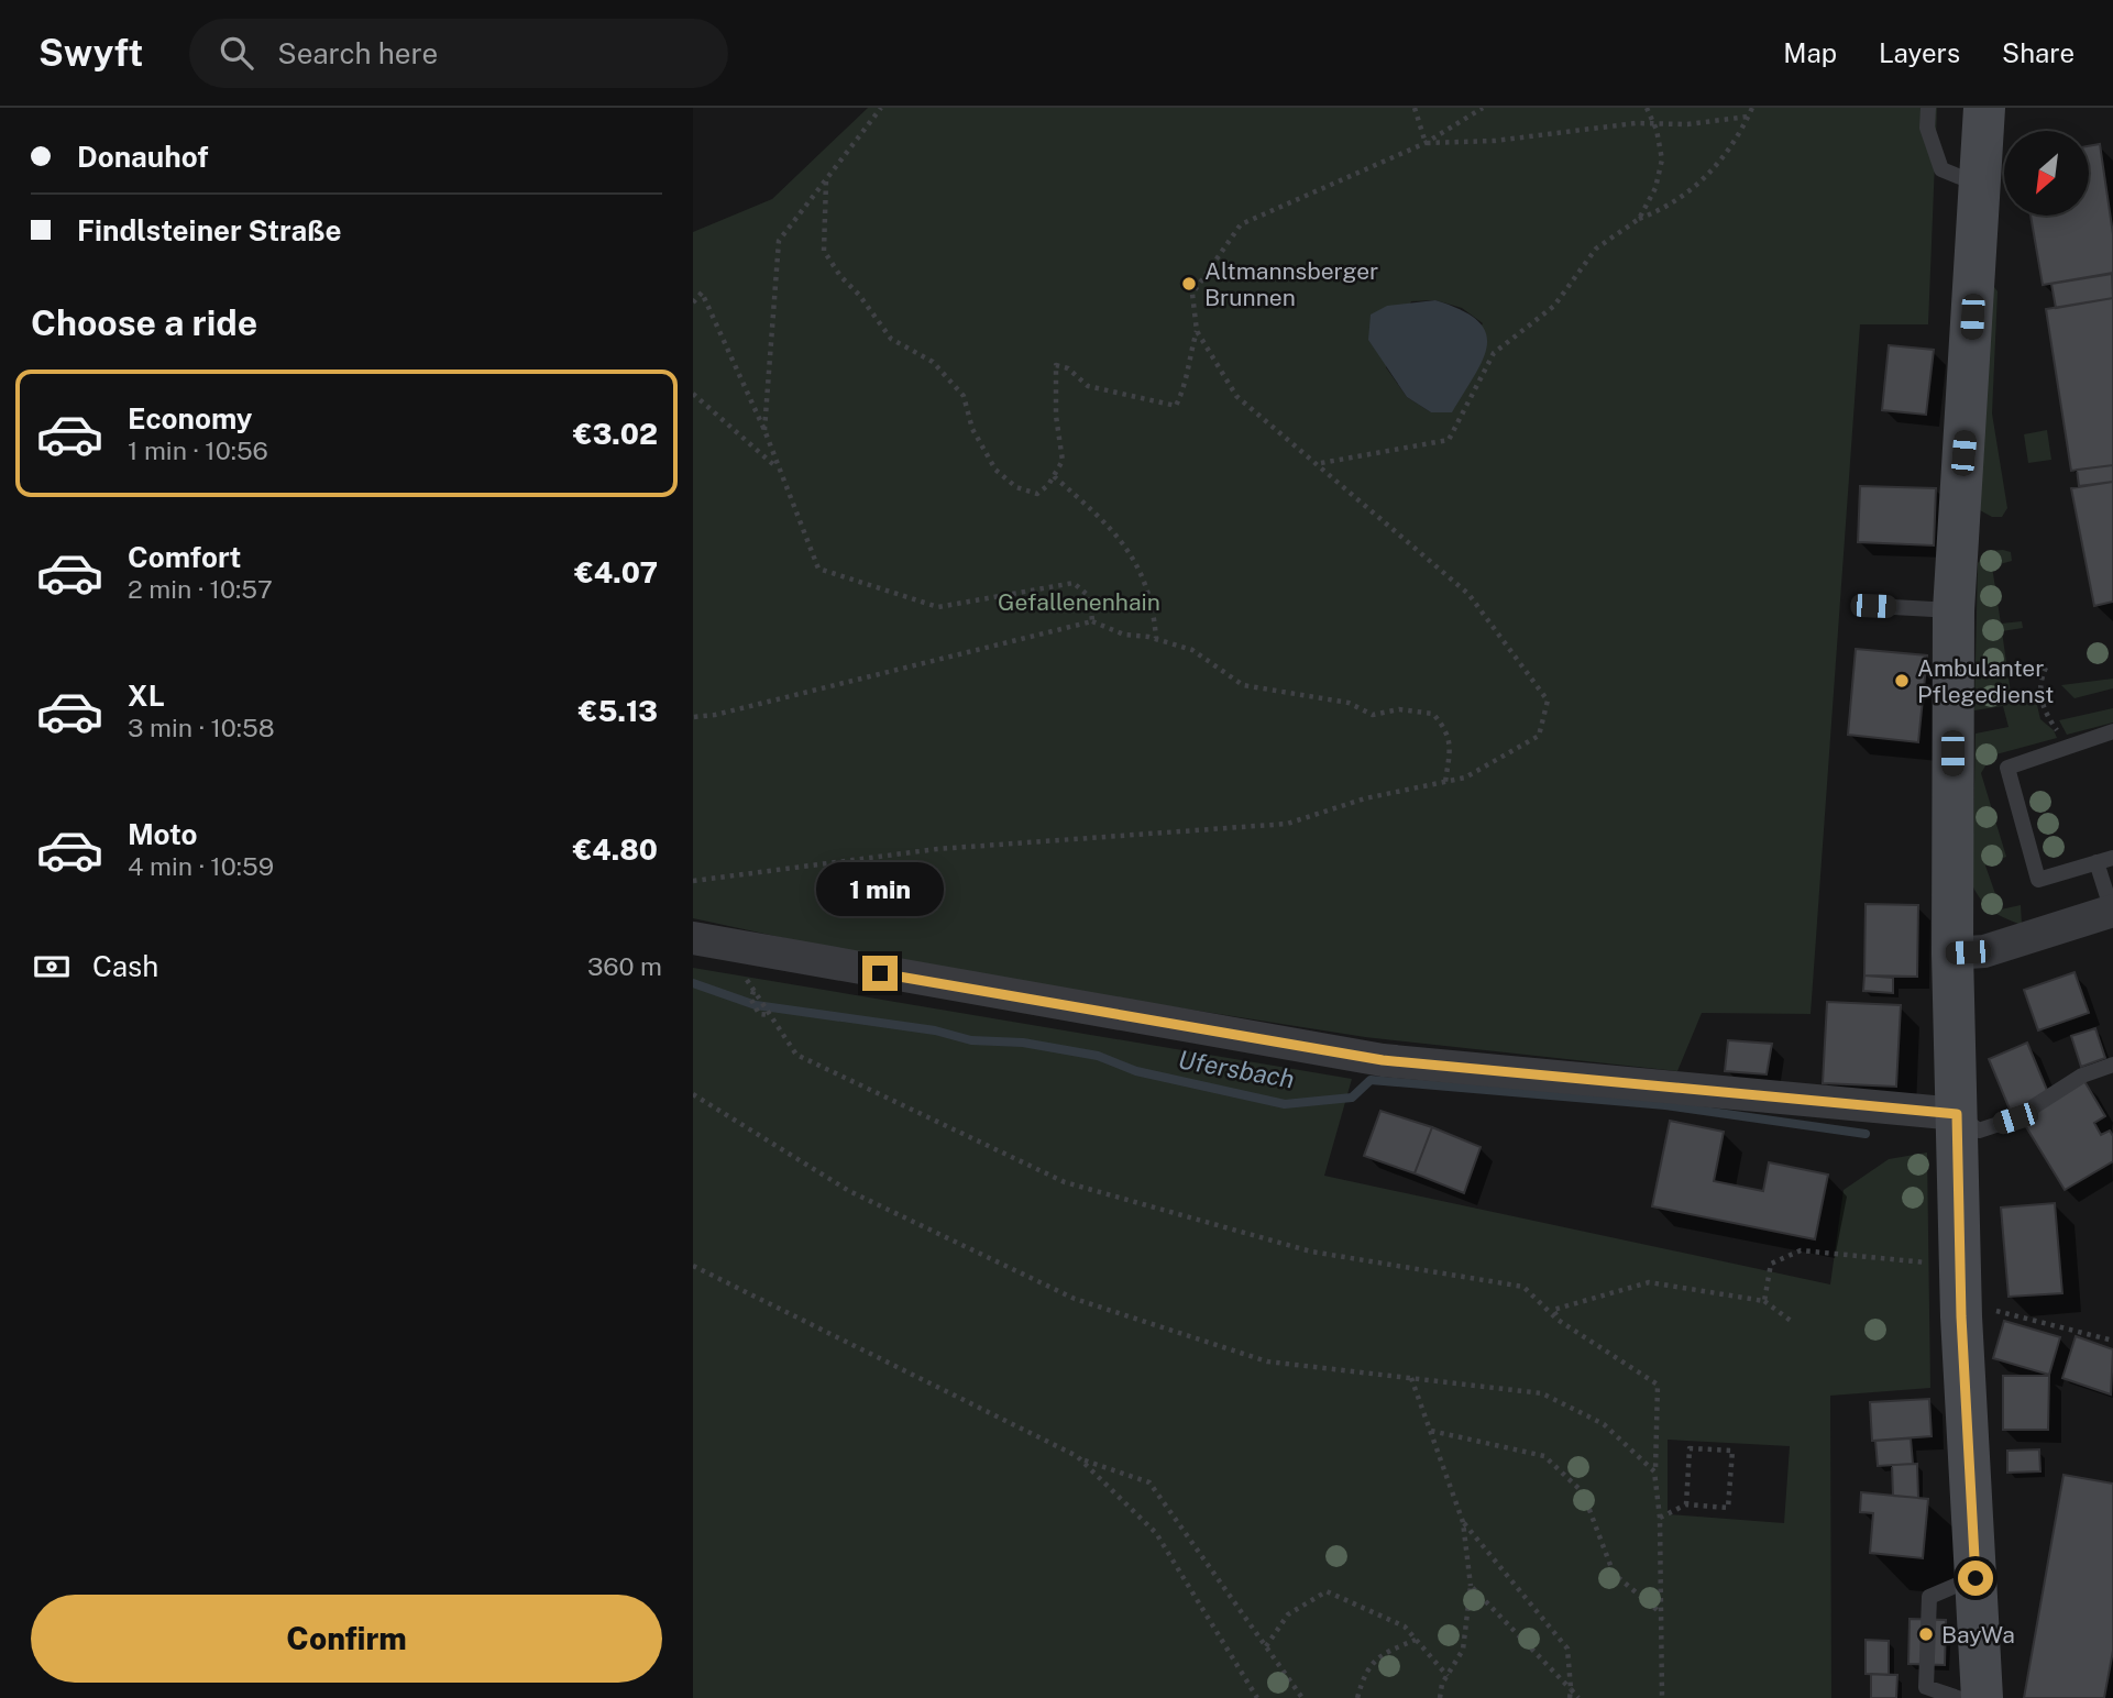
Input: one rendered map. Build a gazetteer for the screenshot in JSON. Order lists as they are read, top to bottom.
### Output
{
  "water": ["Ufersbach"],
  "parks": ["Gefallenenhain"],
  "places": ["Altmannsberger Brunnen", "Ambulanter Pflegedienst", "BayWa"],
  "north": "bottom left",
  "page": {
    "header": "Swyft",
    "search": "Search here",
    "nav": ["Map", "Layers", "Share"],
    "banner": ["Donauhof", "Findlsteiner Straße"],
    "heading": "Choose a ride",
    "list": [
      {
        "name": "Economy",
        "note": "1 min · 10:56",
        "value": "€3.02"
      },
      {
        "name": "Comfort",
        "note": "2 min · 10:57",
        "value": "€4.07"
      },
      {
        "name": "XL",
        "note": "3 min · 10:58",
        "value": "€5.13"
      },
      {
        "name": "Moto",
        "note": "4 min · 10:59",
        "value": "€4.80"
      }
    ],
    "bubble": "1 min",
    "pay": ["Cash", "360 m"],
    "buttons": "Confirm"
  }
}
